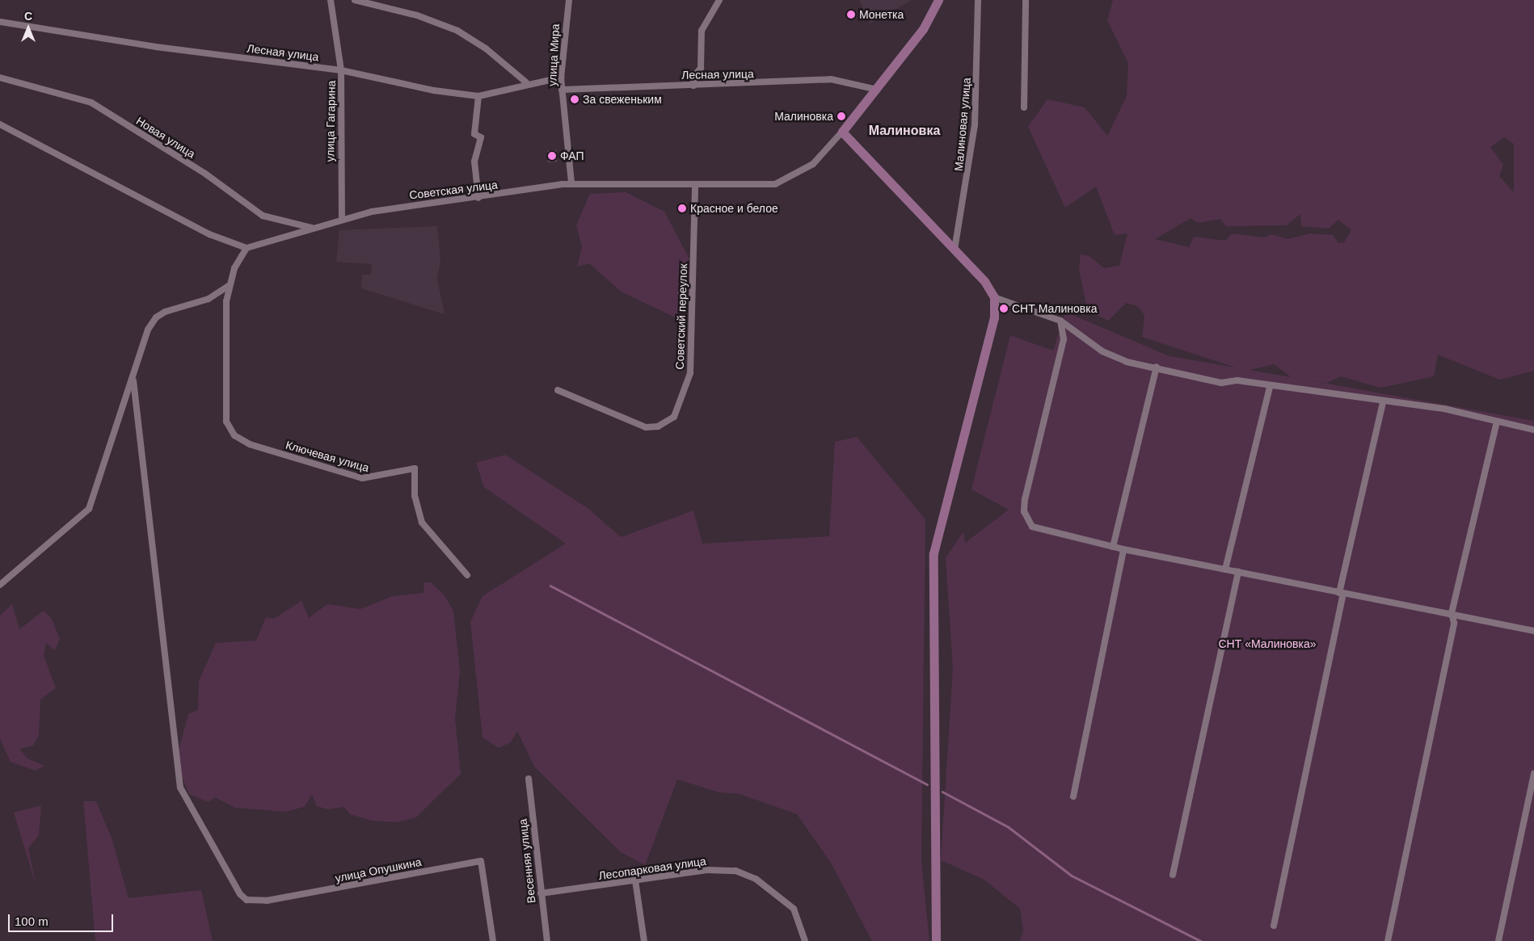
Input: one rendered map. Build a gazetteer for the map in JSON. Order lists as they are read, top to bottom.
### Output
{
  "streets": {
    "street": [
      "Лесная улица",
      "улица Мира",
      "улица Гагарина",
      "Малиновая улица",
      "Новая улица",
      "Советская улица",
      "Советский переулок",
      "Ключевая улица",
      "Весенняя улица",
      "Лесопарковая улица",
      "улица Опушкина"
    ]
  },
  "crossings": [
    ["Лесная улица", "улица Мира"],
    ["Лесная улица", "улица Гагарина"],
    ["улица Мира", "Советская улица"],
    ["улица Гагарина", "Советская улица"],
    ["Новая улица", "Советская улица"],
    ["Советская улица", "Советский переулок"],
    ["Весенняя улица", "Лесопарковая улица"]
  ],
  "districts": ["Малиновка"],
  "parks": ["СНТ «Малиновка»"],
  "places": [
    "Монетка",
    "За свеженьким",
    "Малиновка",
    "ФАП",
    "Красное и белое",
    "СНТ Малиновка"
  ],
  "scale_bar": "100 m",
  "north": "top"
}
